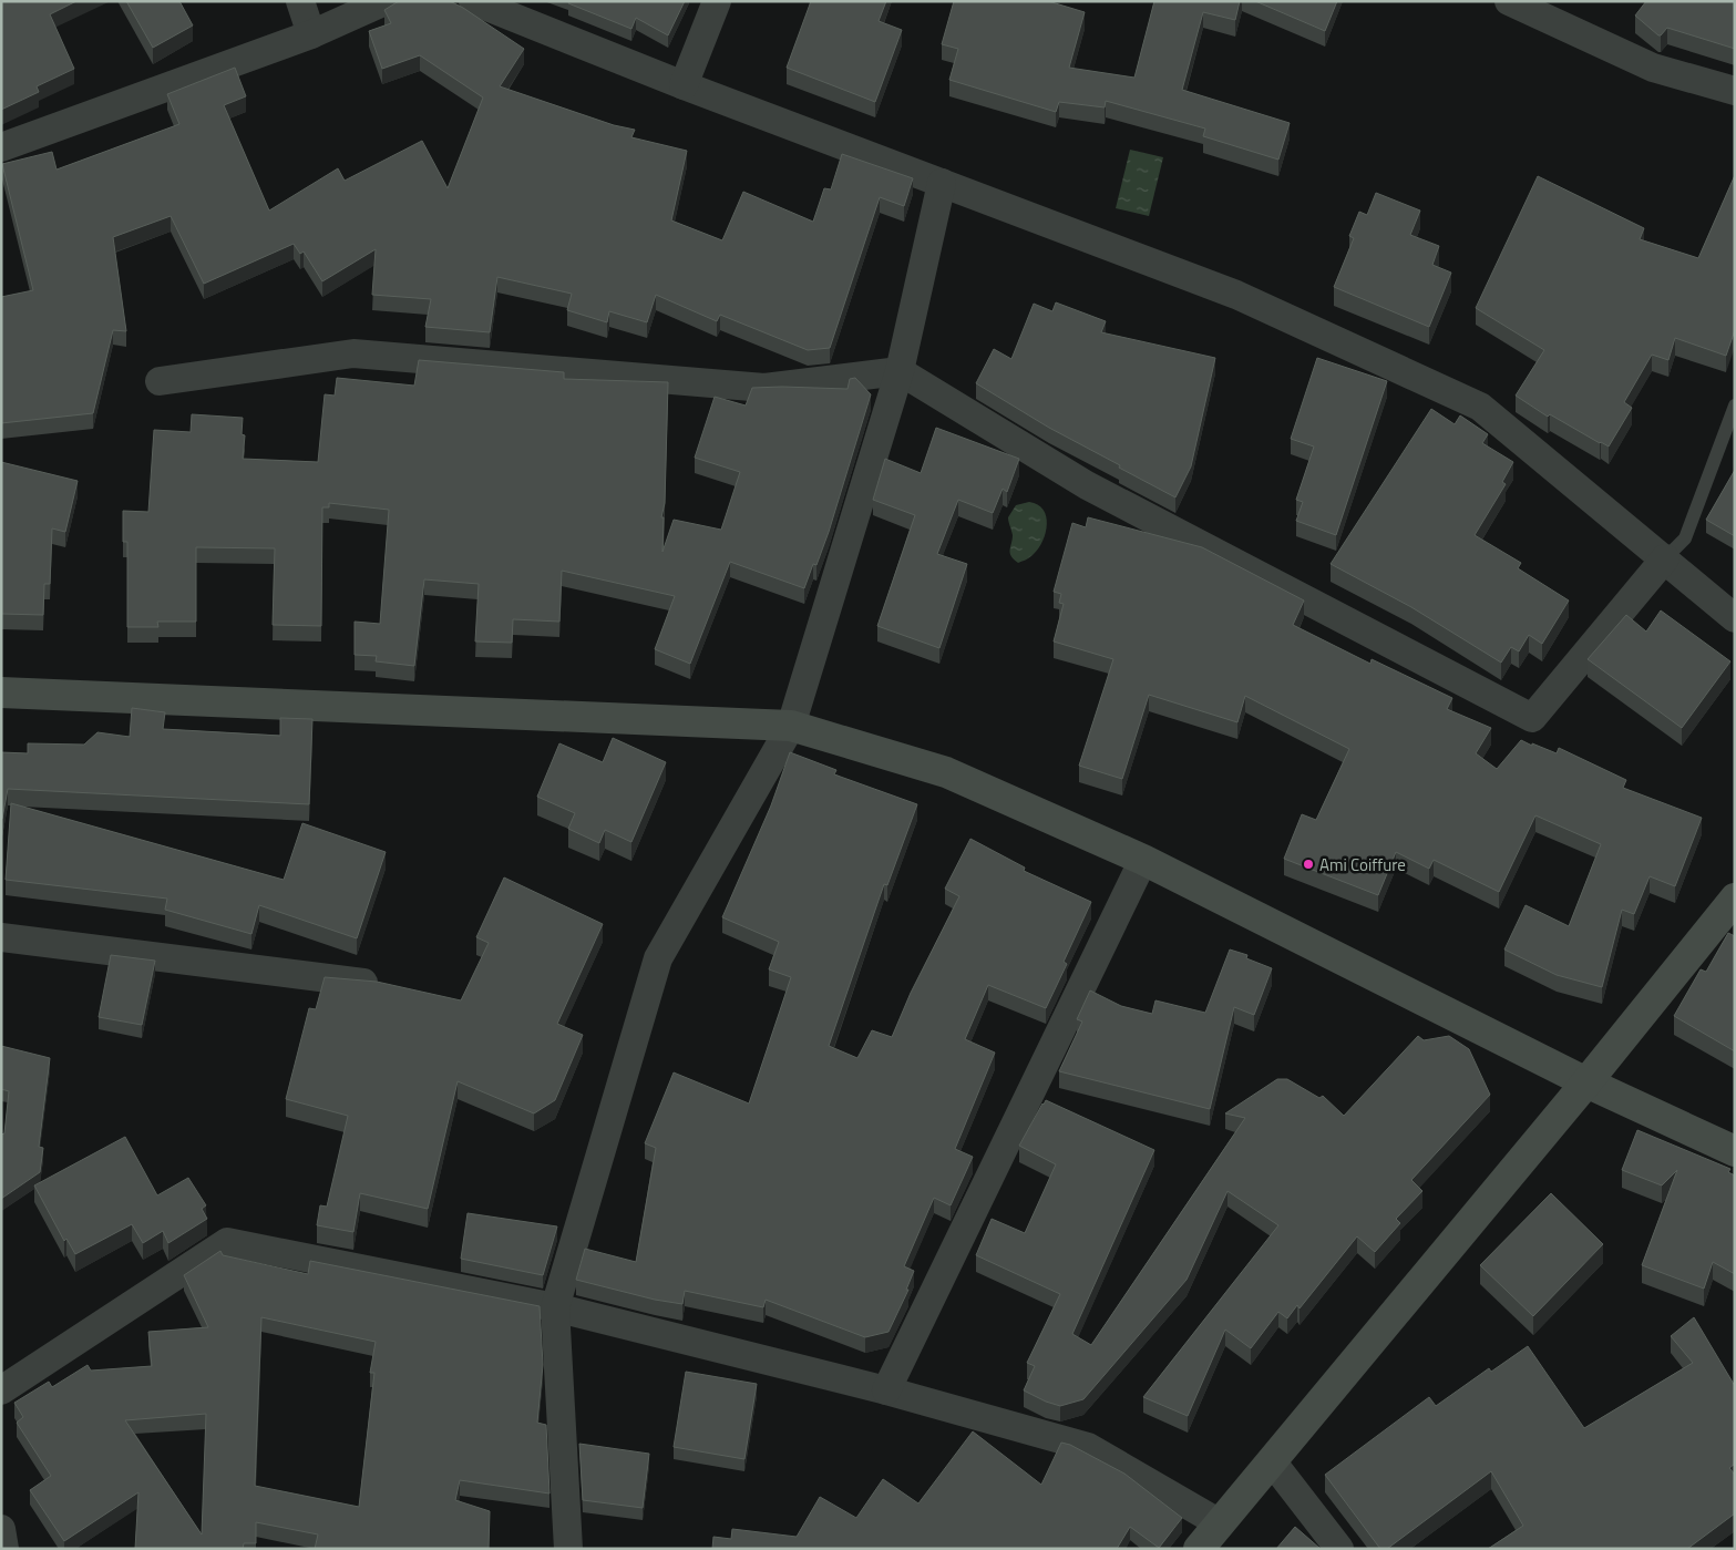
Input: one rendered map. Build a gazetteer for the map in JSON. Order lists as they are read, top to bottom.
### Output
{
  "places": ["Ami Coiffure"]
}
